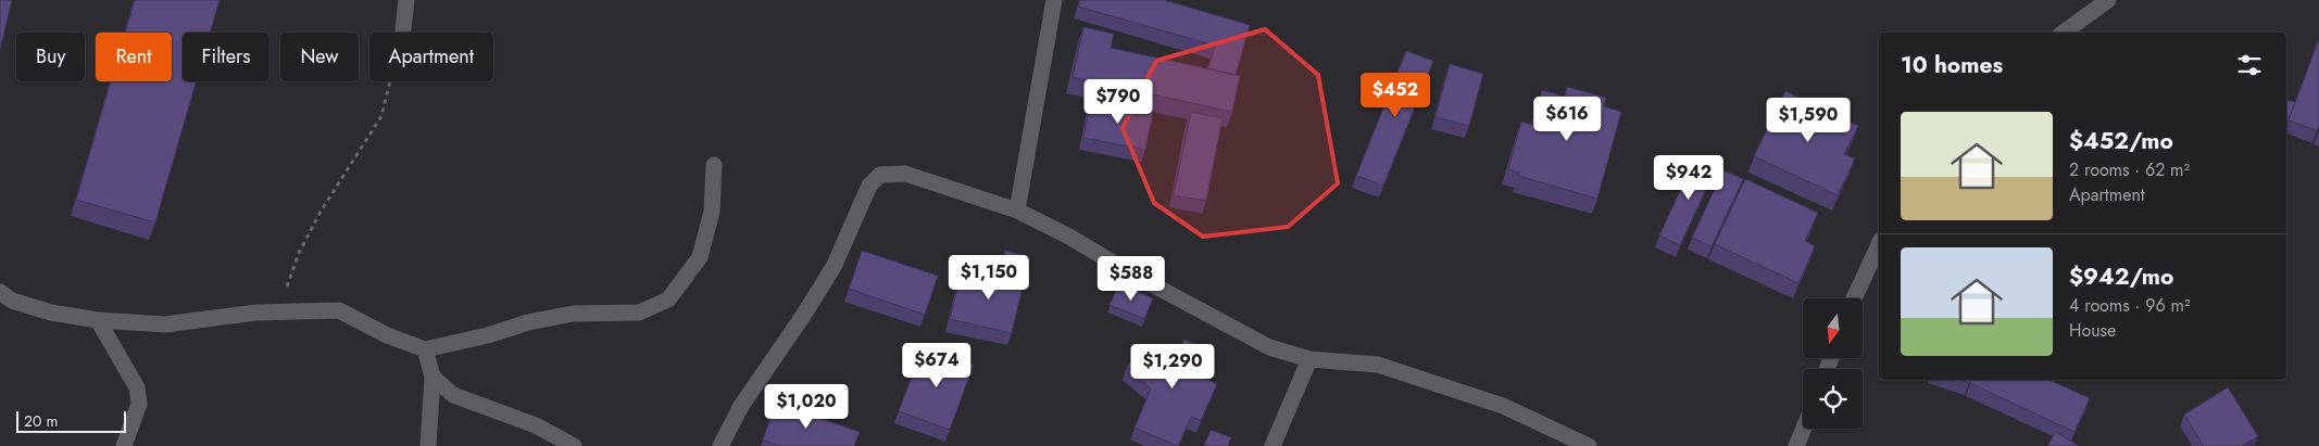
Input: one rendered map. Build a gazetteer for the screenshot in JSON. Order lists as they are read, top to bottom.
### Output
{
  "scale_bar": "20 m",
  "north": "bottom",
  "page": {
    "chip": [
      "Buy",
      "Rent",
      "Filters",
      "New",
      "Apartment"
    ],
    "heading": "10 homes",
    "price": [
      "$452",
      "$790",
      "$616",
      "$1,590",
      "$942",
      "$1,150",
      "$588",
      "$674",
      "$1,290",
      "$1,020"
    ],
    "list": [
      {
        "name": "$452/mo",
        "note": "2 rooms · 62 m² · Apartment"
      },
      {
        "name": "$942/mo",
        "note": "4 rooms · 96 m² · House"
      }
    ],
    "scale": "20 m"
  }
}
